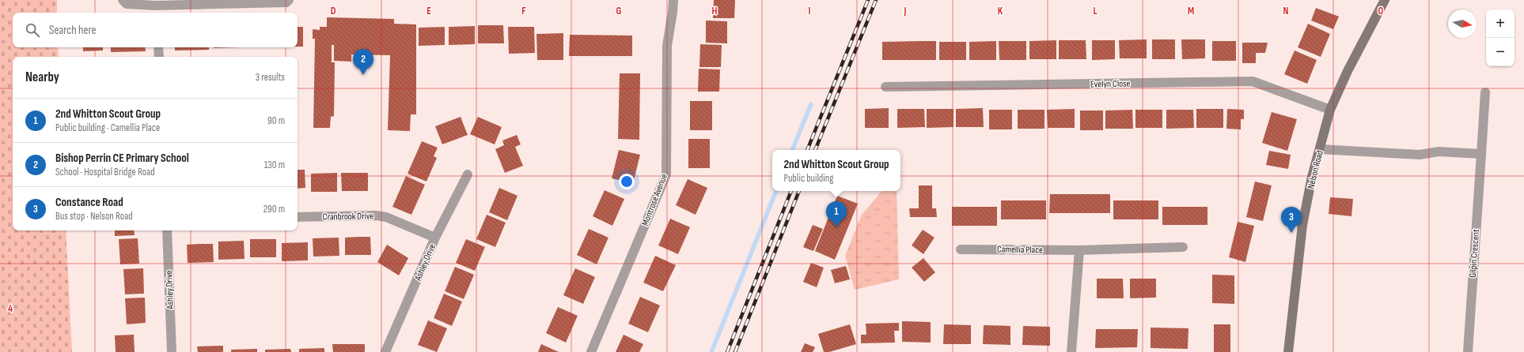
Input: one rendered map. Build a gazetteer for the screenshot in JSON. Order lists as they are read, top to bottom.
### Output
{
  "streets": {
    "street": [
      "Evelyn Close",
      "Nelson Road",
      "Montrose Avenue",
      "Cranbrook Drive",
      "Camellia Place",
      "Gilpin Crescent",
      "Ashley Drive"
    ]
  },
  "crossings": [
    ["Evelyn Close", "Nelson Road"],
    ["Cranbrook Drive", "Ashley Drive"]
  ],
  "north": "right",
  "page": {
    "map_buttons": ["+", "−"],
    "search": "Search here",
    "pins": ["2", "1", "3"],
    "heading": ["Nearby", "3 results"],
    "list": [
      {
        "mark": "1",
        "name": "2nd Whitton Scout Group",
        "note": "Public building · Camellia Place",
        "value": "90 m"
      },
      {
        "mark": "2",
        "name": "Bishop Perrin CE Primary School",
        "note": "School · Hospital Bridge Road",
        "value": "130 m"
      },
      {
        "mark": "3",
        "name": "Constance Road",
        "note": "Bus stop · Nelson Road",
        "value": "290 m"
      }
    ],
    "popup": ["2nd Whitton Scout Group", "Public building"]
  },
  "grid": {
    "columns": [
      "D",
      "E",
      "F",
      "G",
      "H",
      "I",
      "J",
      "K",
      "L",
      "M",
      "N",
      "O"
    ],
    "rows": ["4"]
  }
}
